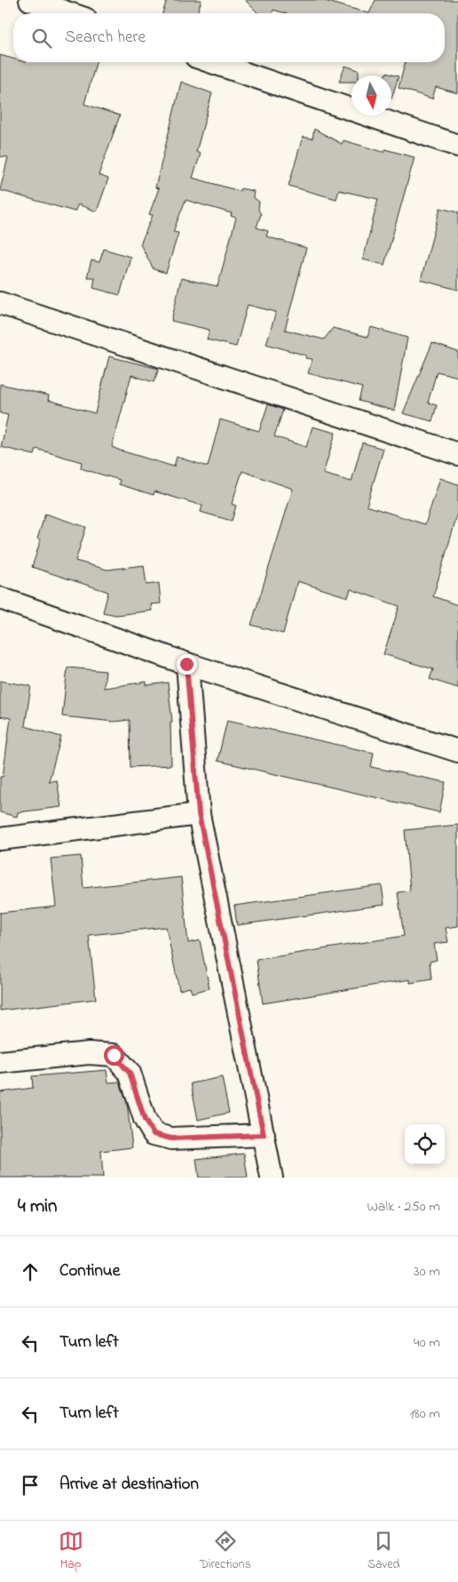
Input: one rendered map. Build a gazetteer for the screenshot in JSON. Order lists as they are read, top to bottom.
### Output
{
  "north": "bottom",
  "page": {
    "search": "Search here",
    "heading": ["4 min", "Walk · 250 m"],
    "list": [
      ["Continue", "30 m"],
      ["Turn left", "40 m"],
      ["Turn left", "180 m"],
      "Arrive at destination"
    ],
    "nav": ["Map", "Directions", "Saved"]
  }
}
